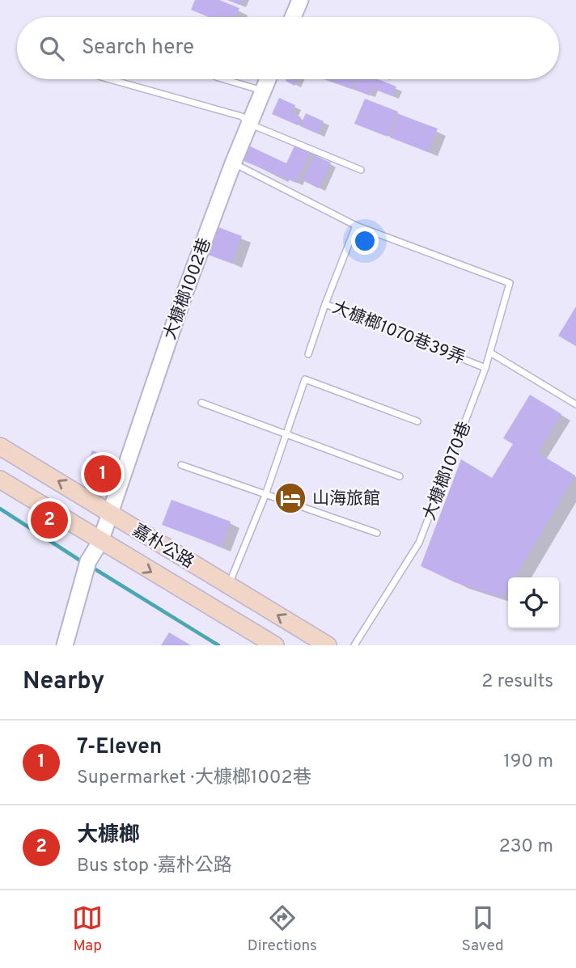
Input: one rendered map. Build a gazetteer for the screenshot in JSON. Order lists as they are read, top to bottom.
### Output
{
  "streets": {
    "main road": ["嘉朴公路"],
    "street": ["大槺榔1002巷"],
    "lane": ["大槺榔1070巷39弄", "大槺榔1070巷"]
  },
  "crossings": [
    ["大槺榔1002巷", "嘉朴公路"],
    ["大槺榔1070巷39弄", "大槺榔1070巷"]
  ],
  "places": {
    "hotel": ["山海旅館"]
  },
  "page": {
    "search": "Search here",
    "pins": ["1", "2"],
    "heading": ["Nearby", "2 results"],
    "list": [
      {
        "mark": "1",
        "name": "7-Eleven",
        "note": "Supermarket · 大槺榔1002巷",
        "value": "190 m"
      },
      {
        "mark": "2",
        "name": "大槺榔",
        "note": "Bus stop · 嘉朴公路",
        "value": "230 m"
      }
    ],
    "nav": ["Map", "Directions", "Saved"]
  }
}
